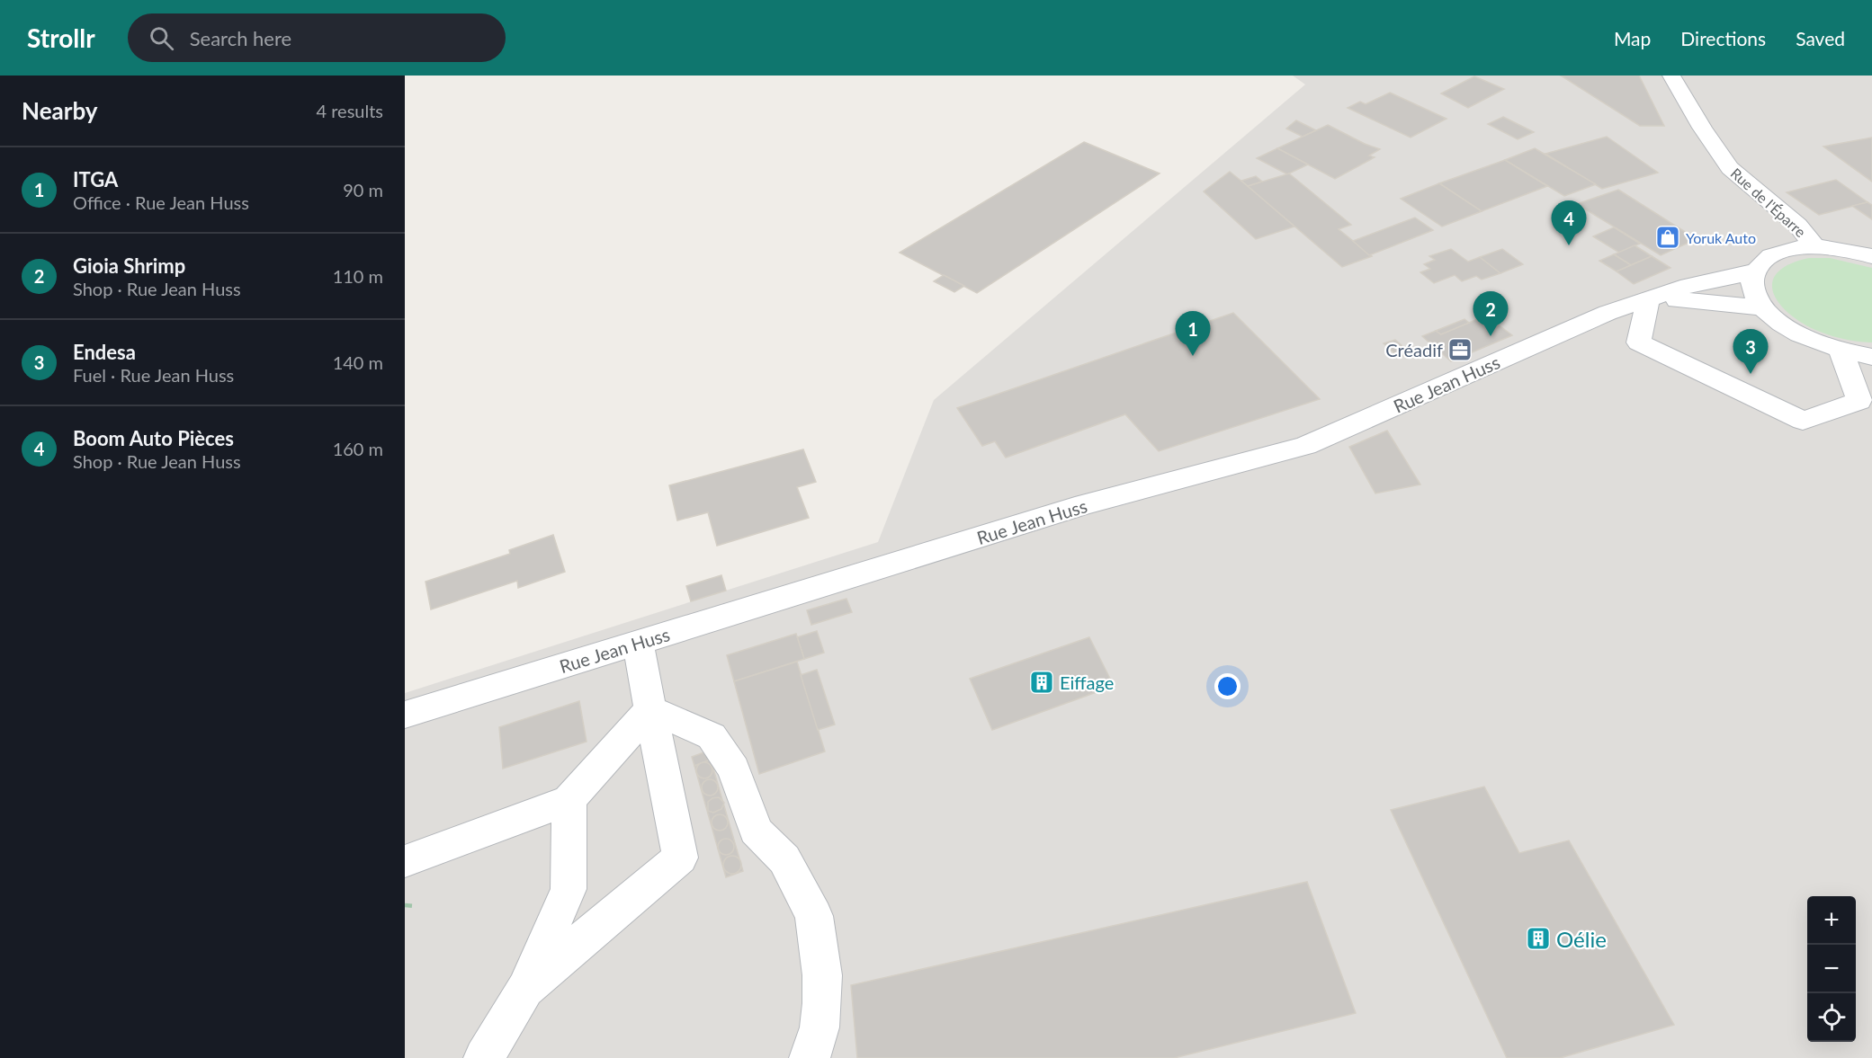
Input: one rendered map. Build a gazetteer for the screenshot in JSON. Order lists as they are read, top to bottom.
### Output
{
  "streets": {
    "street": ["Rue de l'Éparre", "Rue Jean Huss"]
  },
  "places": {
    "shop": ["Yoruk Auto"],
    "office": ["Créadif"],
    "building": ["Eiffage", "Oélie"]
  },
  "page": {
    "header": "Strollr",
    "search": "Search here",
    "nav": ["Map", "Directions", "Saved"],
    "heading": ["Nearby", "4 results"],
    "list": [
      {
        "mark": "1",
        "name": "ITGA",
        "note": "Office · Rue Jean Huss",
        "value": "90 m"
      },
      {
        "mark": "2",
        "name": "Gioia Shrimp",
        "note": "Shop · Rue Jean Huss",
        "value": "110 m"
      },
      {
        "mark": "3",
        "name": "Endesa",
        "note": "Fuel · Rue Jean Huss",
        "value": "140 m"
      },
      {
        "mark": "4",
        "name": "Boom Auto Pièces",
        "note": "Shop · Rue Jean Huss",
        "value": "160 m"
      }
    ],
    "pins": [
      "4",
      "2",
      "1",
      "3"
    ],
    "map_buttons": ["+", "−"]
  }
}
